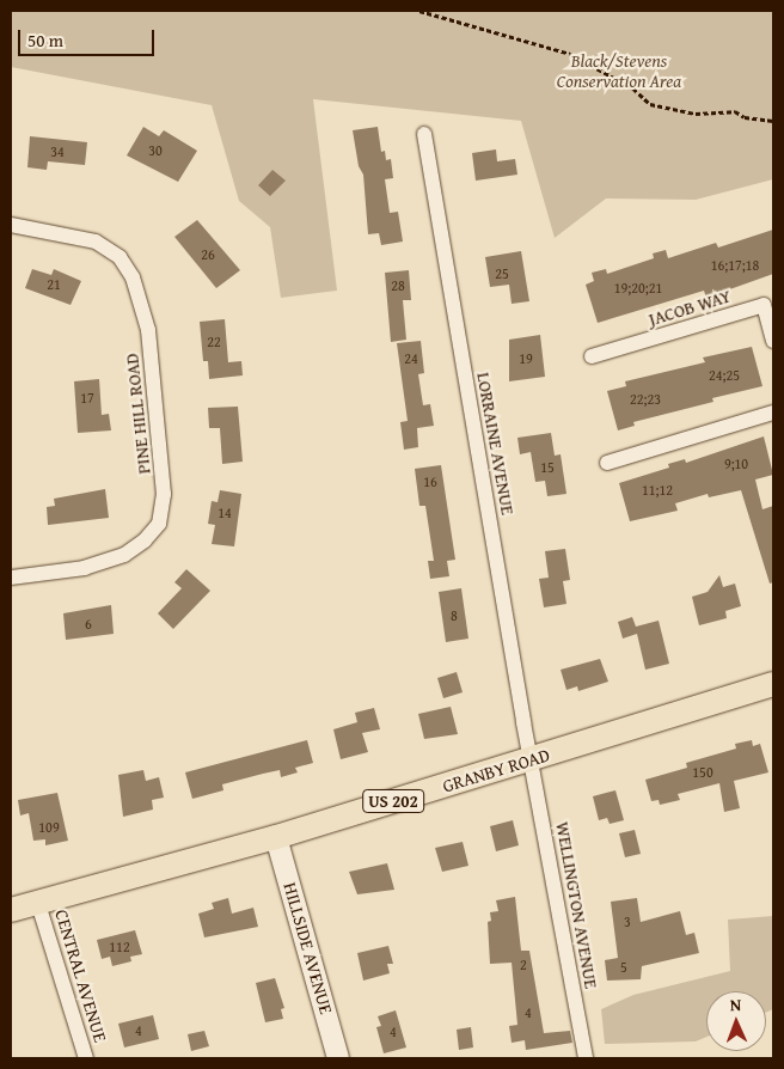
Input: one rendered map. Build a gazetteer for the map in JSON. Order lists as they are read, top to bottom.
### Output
{
  "streets": {
    "main road": ["GRANBY ROAD", "US 202"],
    "street": [
      "JACOB WAY",
      "PINE HILL ROAD",
      "LORRAINE AVENUE",
      "WELLINGTON AVENUE",
      "HILLSIDE AVENUE",
      "CENTRAL AVENUE"
    ]
  },
  "crossings": [
    ["LORRAINE AVENUE", "GRANBY ROAD"],
    ["LORRAINE AVENUE", "WELLINGTON AVENUE"],
    ["GRANBY ROAD", "WELLINGTON AVENUE"],
    ["GRANBY ROAD", "HILLSIDE AVENUE"],
    ["GRANBY ROAD", "CENTRAL AVENUE"]
  ],
  "parks": ["Black/Stevens Conservation Area"],
  "house_numbers": [
    "30",
    "34",
    "26",
    "16;17;18",
    "25",
    "21",
    "28",
    "19;20;21",
    "22",
    "24",
    "19",
    "24;25",
    "17",
    "22;23",
    "9;10",
    "15",
    "16",
    "11;12",
    "14",
    "8",
    "6",
    "150",
    "109",
    "3",
    "112",
    "2",
    "5",
    "4",
    "4",
    "4"
  ],
  "scale_bar": "50 m",
  "north": "top"
}
